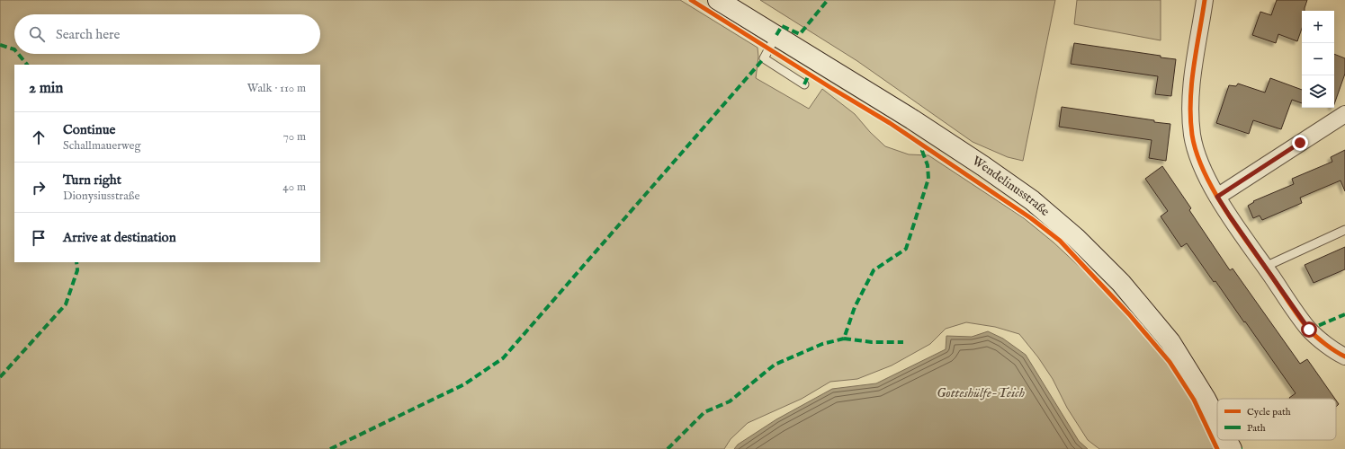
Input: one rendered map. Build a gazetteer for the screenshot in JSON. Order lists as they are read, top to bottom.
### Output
{
  "streets": {
    "main road": ["Wendelinusstraße"]
  },
  "water": ["Gotteshülfe-Teich"],
  "legend": ["Cycle path", "Path"],
  "page": {
    "map_buttons": ["+", "−"],
    "search": "Search here",
    "heading": ["2 min", "Walk · 110 m"],
    "list": [
      ["Continue", "Schallmauerweg", "70 m"],
      ["Turn right", "Dionysiusstraße", "40 m"],
      "Arrive at destination"
    ]
  }
}
